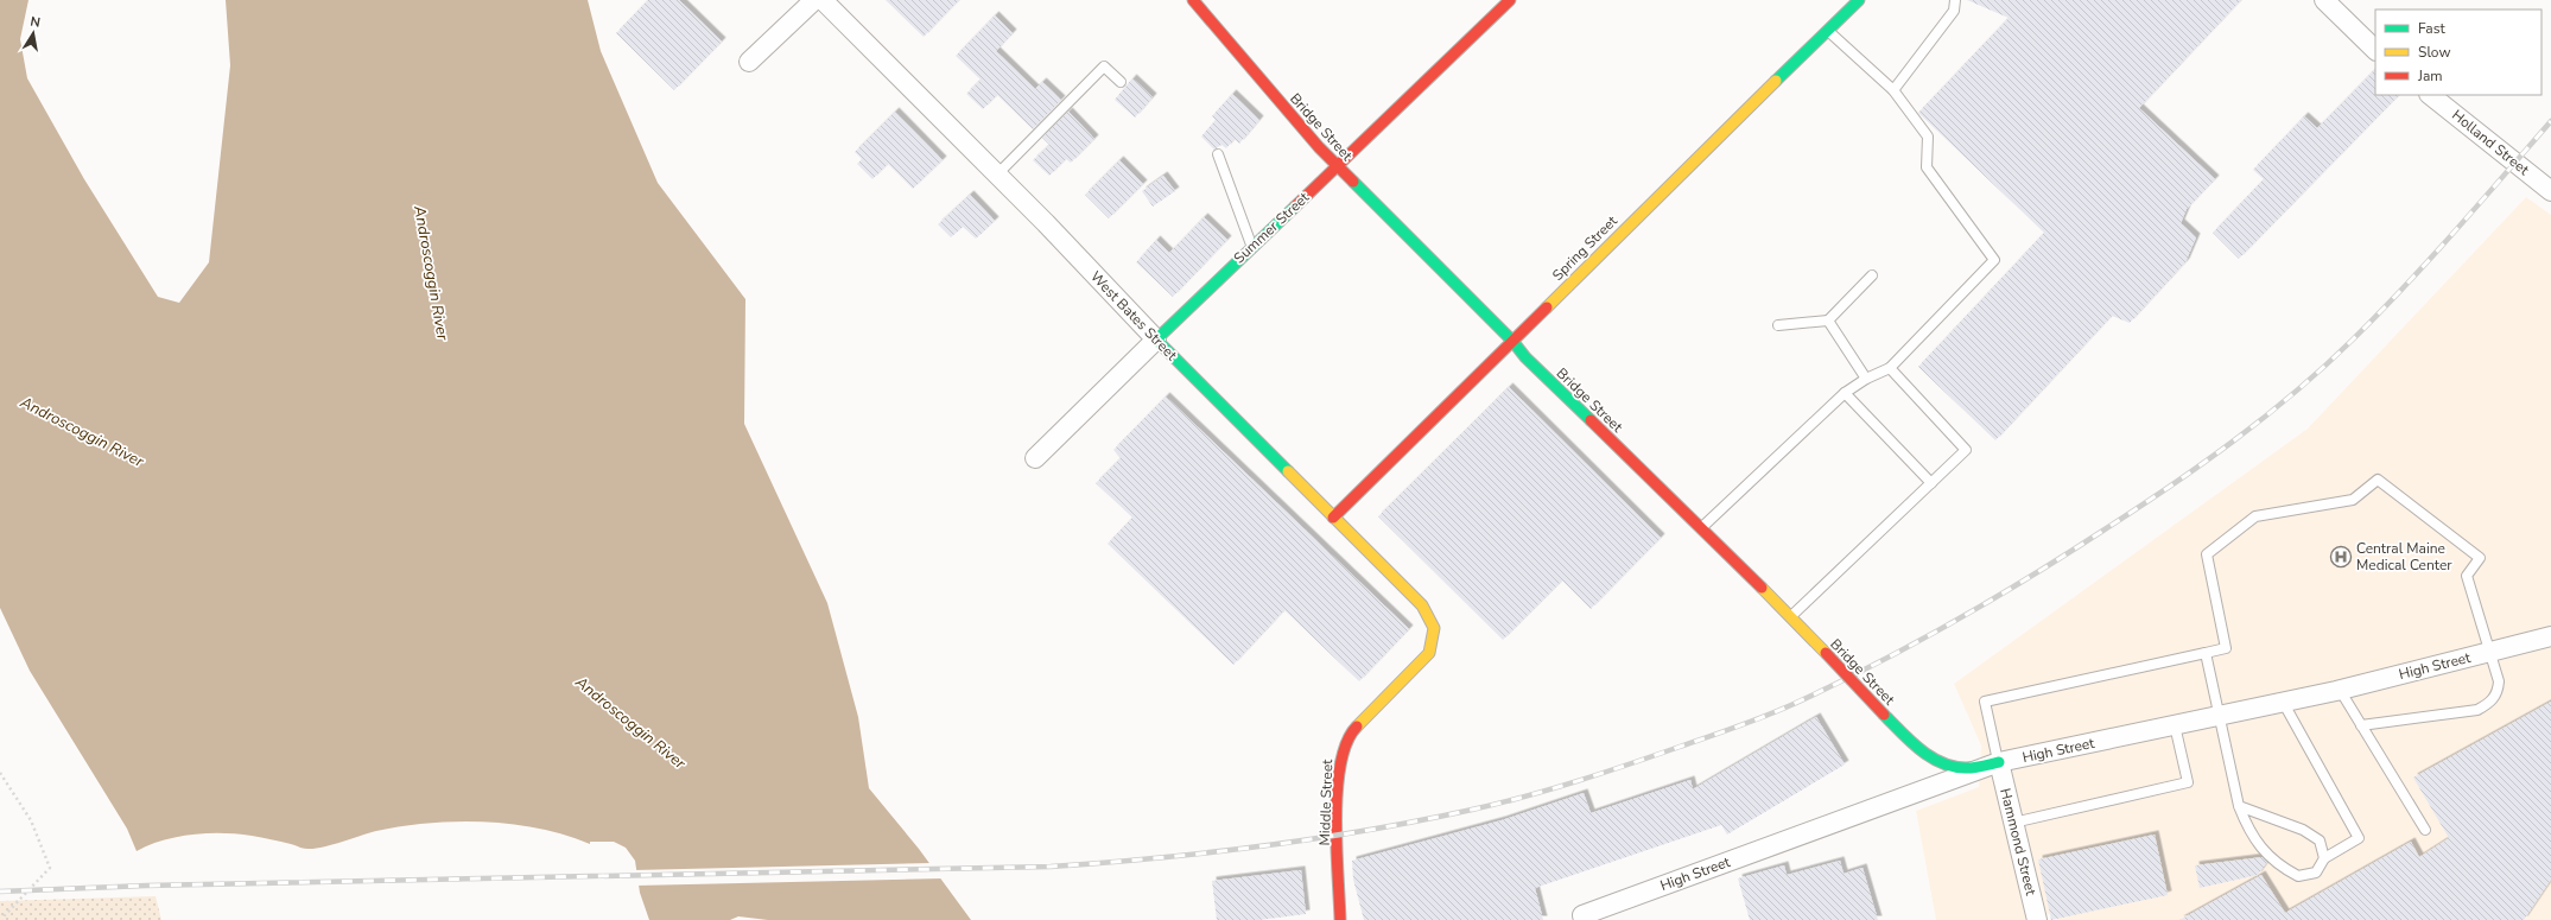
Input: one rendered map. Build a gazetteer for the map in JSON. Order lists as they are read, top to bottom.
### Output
{
  "streets": {
    "street": [
      "Bridge Street",
      "Holland Street",
      "Summer Street",
      "Spring Street",
      "West Bates Street",
      "High Street",
      "Middle Street",
      "Hammond Street"
    ]
  },
  "crossings": [
    ["Bridge Street", "Summer Street"],
    ["Bridge Street", "Spring Street"],
    ["Bridge Street", "High Street"],
    ["Bridge Street", "Hammond Street"],
    ["Summer Street", "West Bates Street"],
    ["Spring Street", "West Bates Street"],
    ["West Bates Street", "Middle Street"],
    ["High Street", "Hammond Street"]
  ],
  "water": ["Androscoggin River"],
  "places": {
    "hospital": ["Central Maine Medical Center"]
  },
  "legend": ["Fast", "Slow", "Jam"],
  "north": "top"
}
